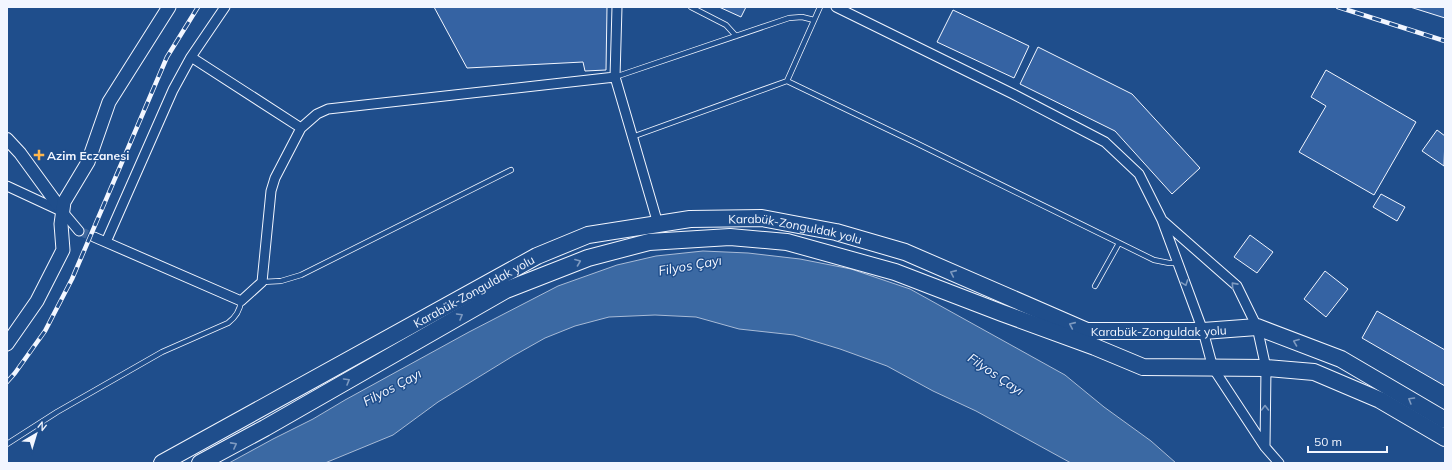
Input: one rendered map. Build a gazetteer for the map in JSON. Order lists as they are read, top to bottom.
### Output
{
  "streets": {
    "highway": ["Karabük-Zonguldak yolu"]
  },
  "water": ["Filyos Çayı"],
  "places": {
    "health": ["Azim Eczanesi"]
  },
  "scale_bar": "50 m",
  "north": "top right"
}
